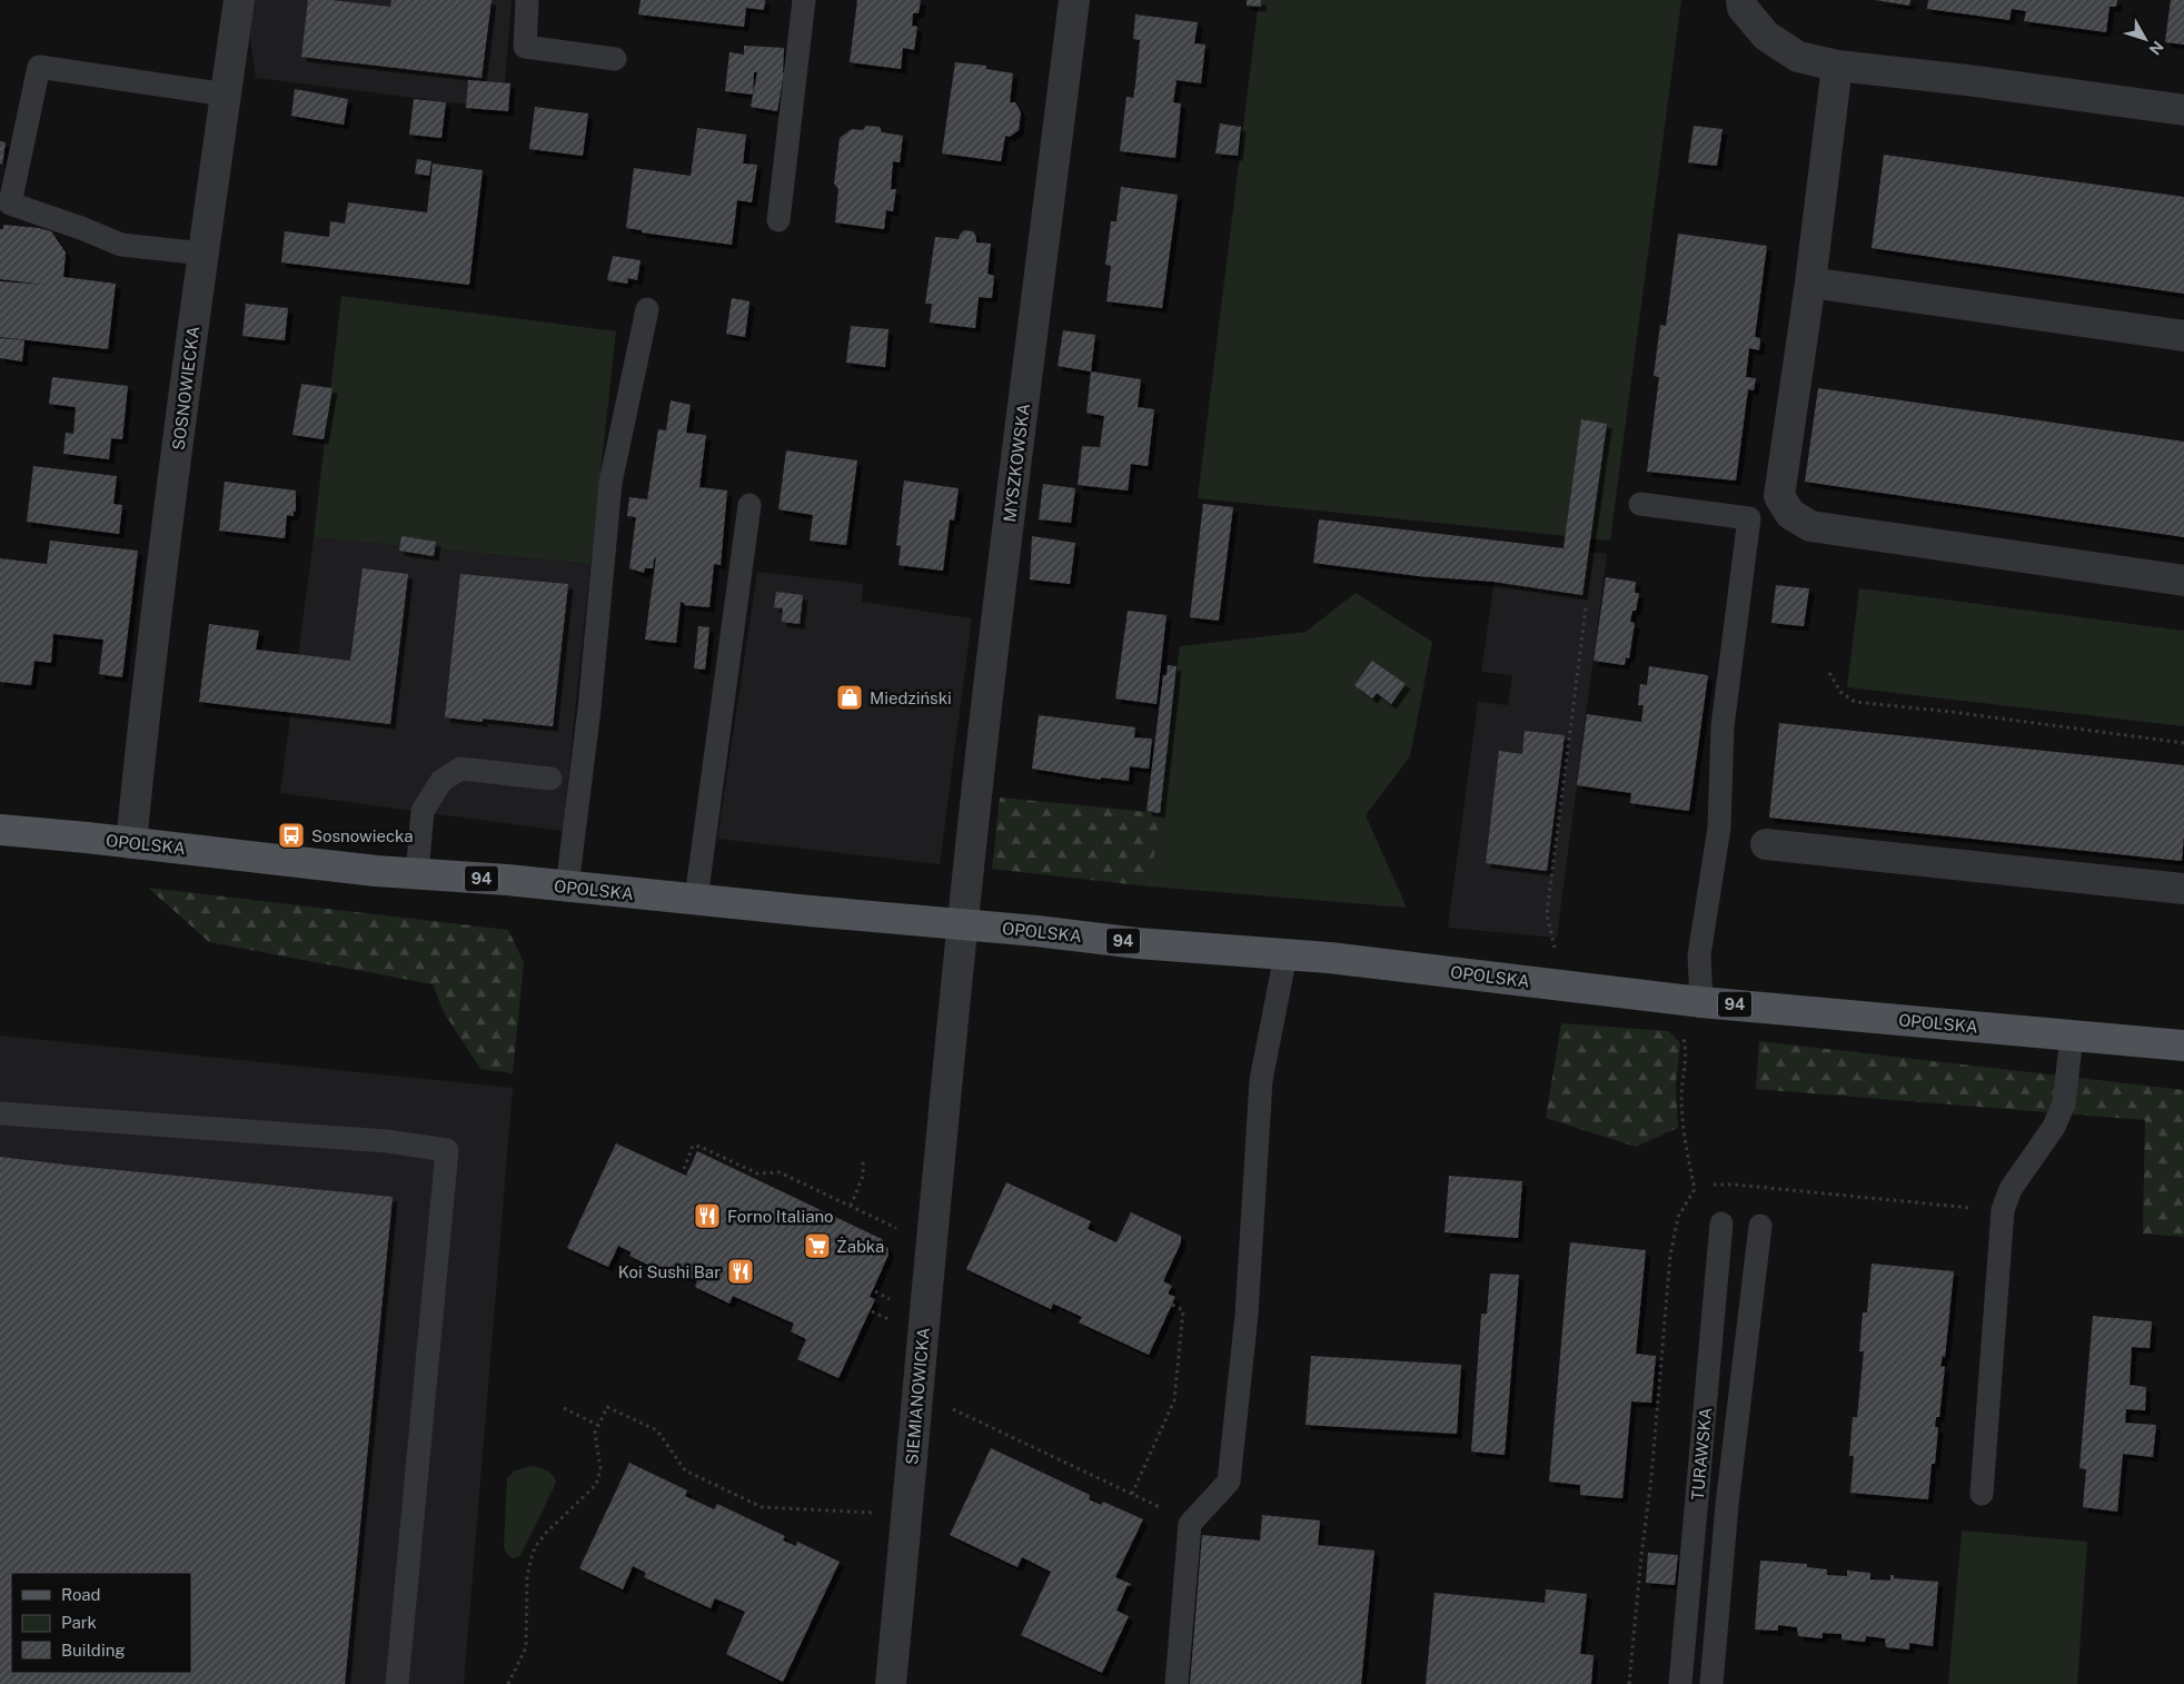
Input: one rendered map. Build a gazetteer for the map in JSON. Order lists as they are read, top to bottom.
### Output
{
  "streets": {
    "main road": ["OPOLSKA", "94"],
    "street": ["SOSNOWIECKA", "MYSZKOWSKA", "SIEMIANOWICKA"],
    "lane": ["TURAWSKA"]
  },
  "crossings": [
    ["SOSNOWIECKA", "OPOLSKA"],
    ["MYSZKOWSKA", "OPOLSKA"],
    ["MYSZKOWSKA", "SIEMIANOWICKA"]
  ],
  "places": {
    "shop": ["Miedziński"],
    "bus stop": ["Sosnowiecka"],
    "restaurant": ["Forno Italiano", "Koi Sushi Bar"],
    "supermarket": ["Żabka"]
  },
  "legend": ["Road", "Park", "Building"],
  "north": "bottom right"
}
